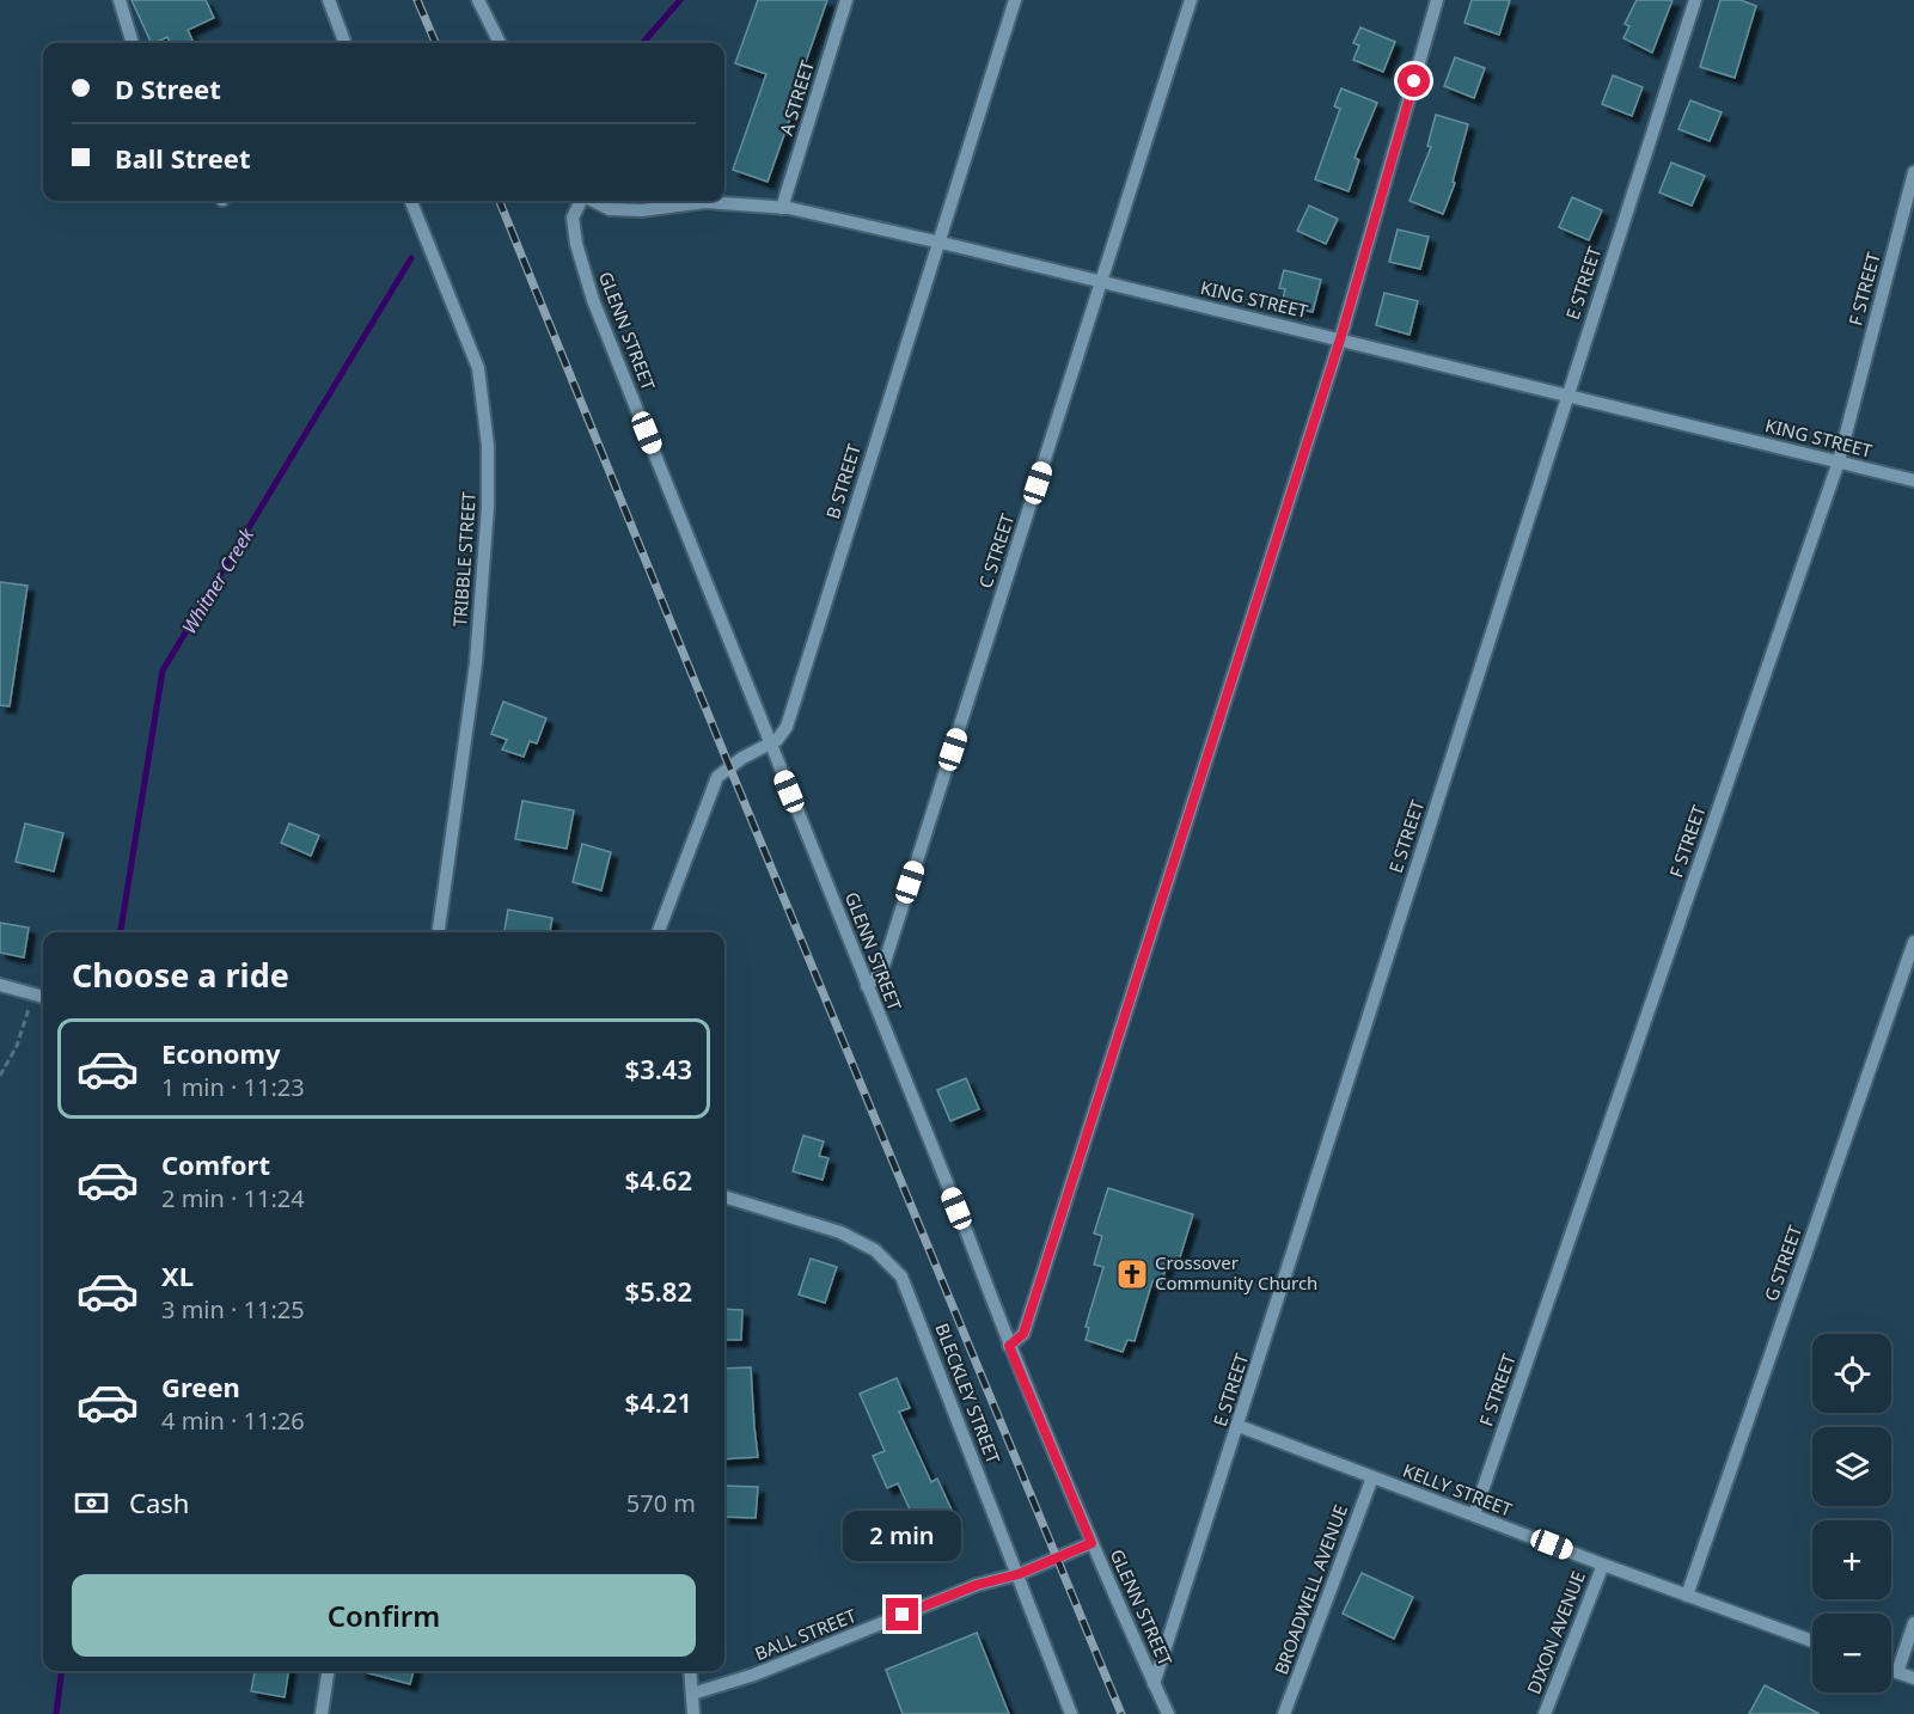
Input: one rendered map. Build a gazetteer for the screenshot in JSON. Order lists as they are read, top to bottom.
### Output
{
  "streets": {
    "street": [
      "A STREET",
      "E STREET",
      "F STREET",
      "KING STREET",
      "GLENN STREET",
      "B STREET",
      "C STREET",
      "TRIBBLE STREET",
      "G STREET",
      "BLECKLEY STREET",
      "KELLY STREET",
      "BROADWELL AVENUE",
      "DIXON AVENUE",
      "BALL STREET"
    ]
  },
  "crossings": [
    ["A STREET", "KING STREET"],
    ["E STREET", "KING STREET"],
    ["E STREET", "GLENN STREET"],
    ["E STREET", "KELLY STREET"],
    ["F STREET", "KING STREET"],
    ["F STREET", "KELLY STREET"],
    ["KING STREET", "B STREET"],
    ["KING STREET", "C STREET"],
    ["GLENN STREET", "B STREET"],
    ["GLENN STREET", "C STREET"],
    ["GLENN STREET", "BALL STREET"],
    ["G STREET", "KELLY STREET"],
    ["BLECKLEY STREET", "BALL STREET"],
    ["KELLY STREET", "BROADWELL AVENUE"],
    ["KELLY STREET", "DIXON AVENUE"]
  ],
  "water": ["Whitner Creek"],
  "places": {
    "church": ["Crossover Community Church"]
  },
  "page": {
    "banner": ["D Street", "Ball Street"],
    "heading": "Choose a ride",
    "list": [
      {
        "name": "Economy",
        "note": "1 min · 11:23",
        "value": "$3.43"
      },
      {
        "name": "Comfort",
        "note": "2 min · 11:24",
        "value": "$4.62"
      },
      {
        "name": "XL",
        "note": "3 min · 11:25",
        "value": "$5.82"
      },
      {
        "name": "Green",
        "note": "4 min · 11:26",
        "value": "$4.21"
      }
    ],
    "map_buttons": ["+", "−"],
    "pay": ["Cash", "570 m"],
    "bubble": "2 min",
    "buttons": "Confirm"
  }
}
